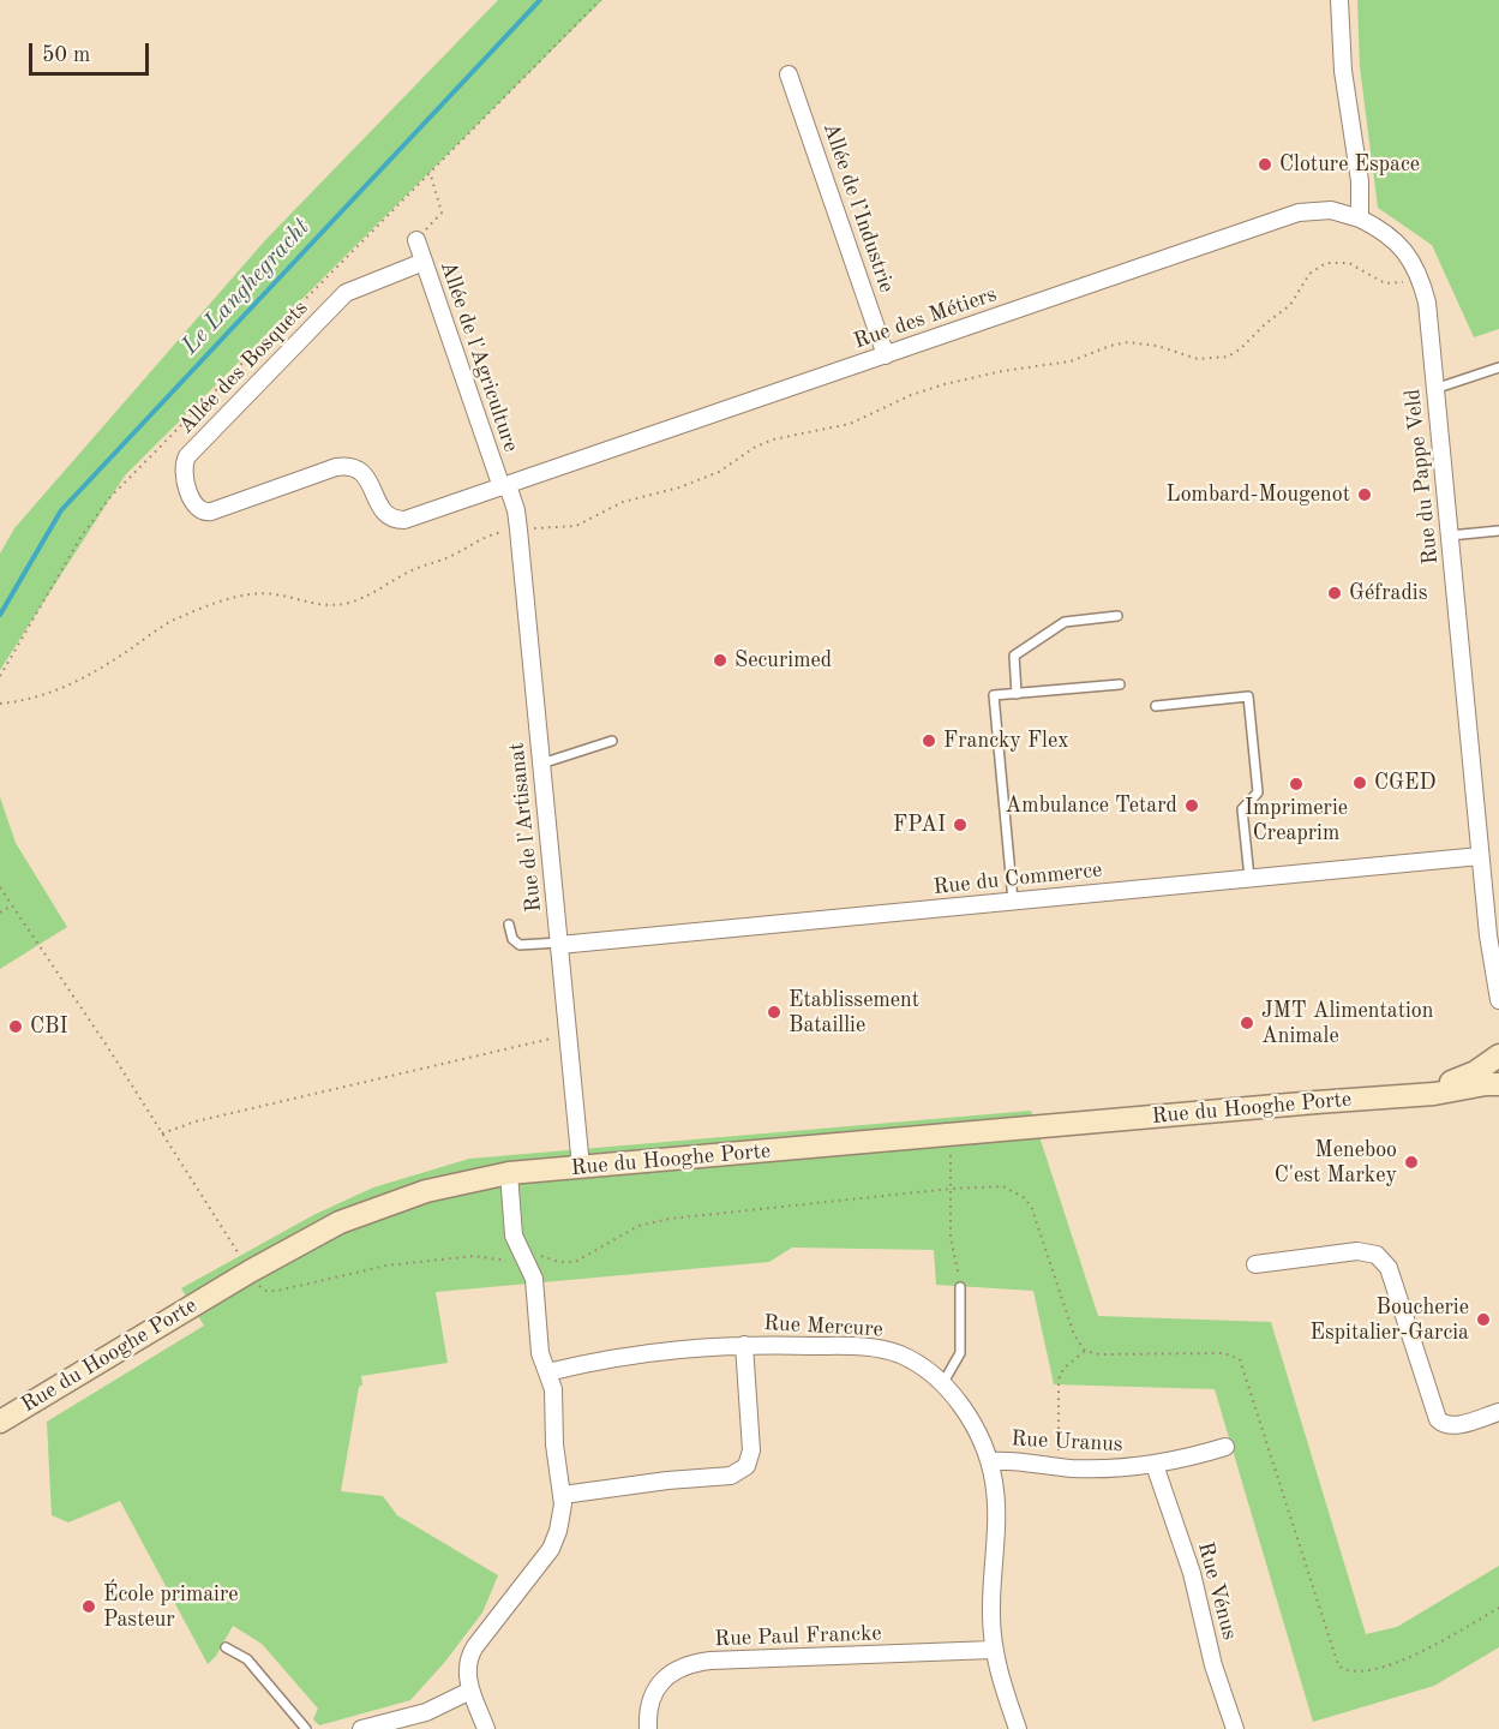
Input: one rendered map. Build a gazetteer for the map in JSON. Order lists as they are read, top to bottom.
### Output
{
  "streets": {
    "street": [
      "Allée de l’Industrie",
      "Rue des Métiers",
      "Allée de l'Agriculture",
      "Allée des Bosquets",
      "Rue du Pappe Veld",
      "Rue de l'Artisanat",
      "Rue du Commerce",
      "Rue du Hooghe Porte",
      "Rue Mercure",
      "Rue Uranus",
      "Rue Vénus",
      "Rue Paul Francke"
    ]
  },
  "crossings": [
    ["Allée de l’Industrie", "Rue des Métiers"],
    ["Rue des Métiers", "Allée de l'Agriculture"],
    ["Rue des Métiers", "Allée des Bosquets"],
    ["Rue des Métiers", "Rue du Pappe Veld"],
    ["Rue des Métiers", "Rue de l'Artisanat"],
    ["Allée de l'Agriculture", "Allée des Bosquets"],
    ["Allée de l'Agriculture", "Rue de l'Artisanat"],
    ["Allée des Bosquets", "Rue de l'Artisanat"],
    ["Rue du Pappe Veld", "Rue du Commerce"],
    ["Rue de l'Artisanat", "Rue du Commerce"],
    ["Rue de l'Artisanat", "Rue du Hooghe Porte"],
    ["Rue Mercure", "Rue Uranus"],
    ["Rue Mercure", "Rue Paul Francke"],
    ["Rue Uranus", "Rue Vénus"]
  ],
  "water": ["Le Langhegracht"],
  "places": [
    "Cloture Espace",
    "Lombard-Mougenot",
    "Géfradis",
    "Securimed",
    "Francky Flex",
    "CGED",
    "Imprimerie Creaprim",
    "Ambulance Tetard",
    "FPAI",
    "Etablissement Bataillie",
    "JMT Alimentation Animale",
    "CBI",
    "Meneboo C'est Markey",
    "Boucherie Espitalier-Garcia",
    "École primaire Pasteur"
  ],
  "scale_bar": "50 m"
}
